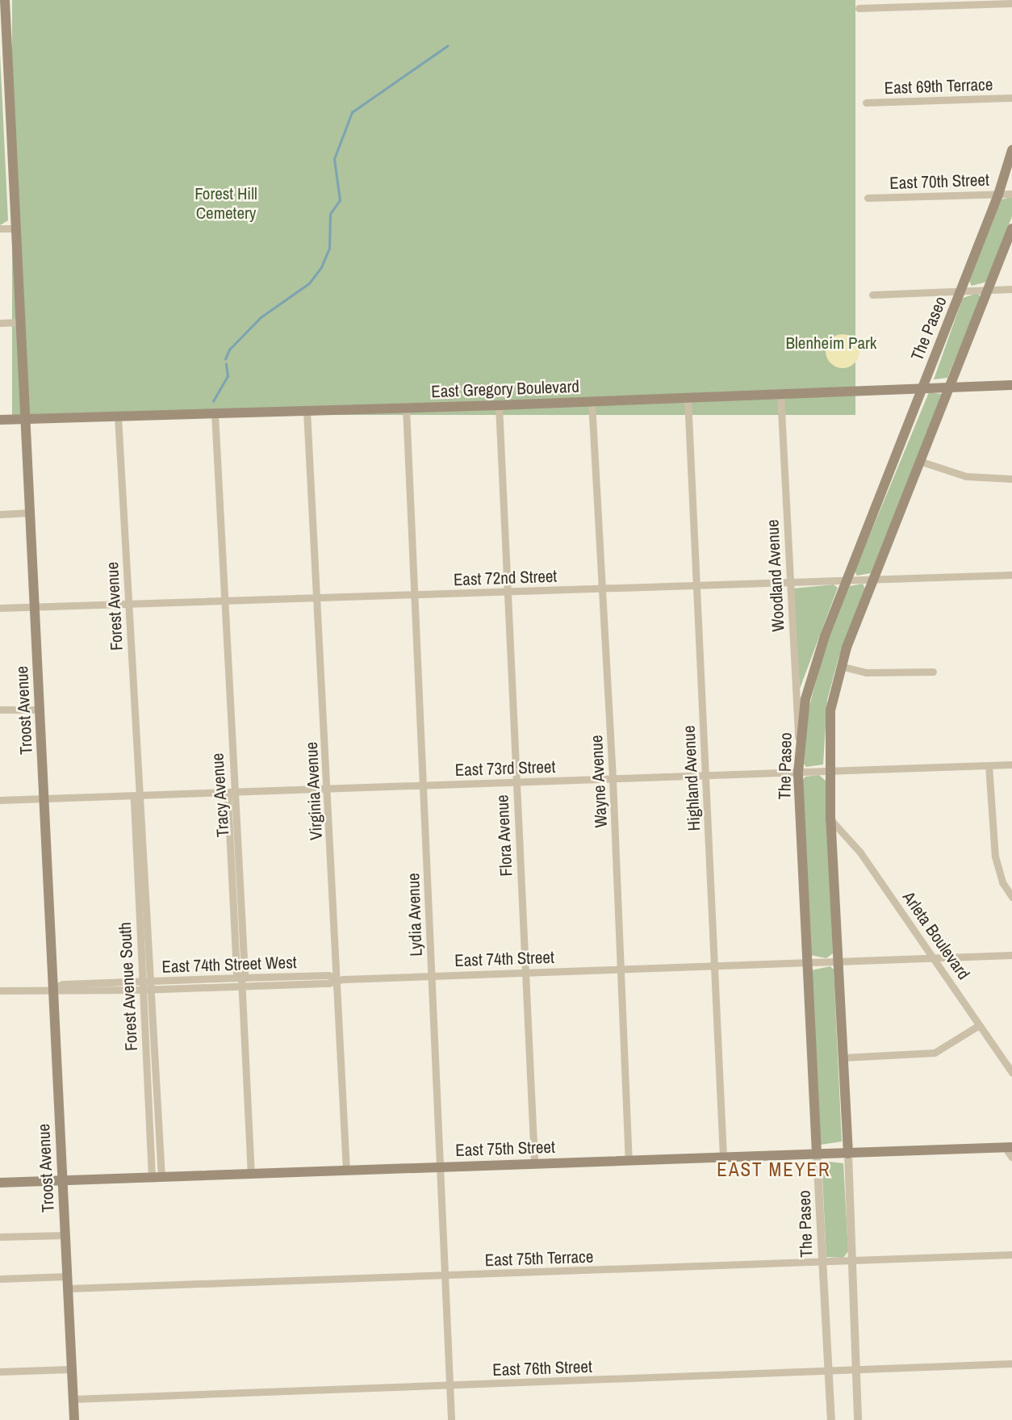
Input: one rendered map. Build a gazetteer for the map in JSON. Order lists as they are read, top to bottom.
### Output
{
  "streets": {
    "main road": [
      "The Paseo",
      "East Gregory Boulevard",
      "Troost Avenue",
      "East 75th Street"
    ],
    "street": [
      "East 69th Terrace",
      "East 70th Street",
      "Woodland Avenue",
      "East 72nd Street",
      "Forest Avenue",
      "East 73rd Street",
      "Highland Avenue",
      "Wayne Avenue",
      "Virginia Avenue",
      "Tracy Avenue",
      "Flora Avenue",
      "Lydia Avenue",
      "Arleta Boulevard",
      "East 74th Street",
      "East 74th Street West",
      "Forest Avenue South",
      "East 75th Terrace",
      "East 76th Street"
    ]
  },
  "crossings": [
    ["East 70th Street", "The Paseo"],
    ["The Paseo", "East Gregory Boulevard"],
    ["The Paseo", "Woodland Avenue"],
    ["The Paseo", "East 72nd Street"],
    ["The Paseo", "East 73rd Street"],
    ["The Paseo", "East 74th Street"],
    ["The Paseo", "East 75th Street"],
    ["The Paseo", "East 75th Terrace"],
    ["The Paseo", "East 76th Street"],
    ["East Gregory Boulevard", "Woodland Avenue"],
    ["East Gregory Boulevard", "Forest Avenue"],
    ["East Gregory Boulevard", "Troost Avenue"],
    ["East Gregory Boulevard", "Highland Avenue"],
    ["East Gregory Boulevard", "Wayne Avenue"],
    ["East Gregory Boulevard", "Virginia Avenue"],
    ["East Gregory Boulevard", "Tracy Avenue"],
    ["East Gregory Boulevard", "Flora Avenue"],
    ["East Gregory Boulevard", "Lydia Avenue"],
    ["Woodland Avenue", "East 72nd Street"],
    ["East 72nd Street", "Forest Avenue"],
    ["East 72nd Street", "Troost Avenue"],
    ["East 72nd Street", "Highland Avenue"],
    ["East 72nd Street", "Wayne Avenue"],
    ["East 72nd Street", "Virginia Avenue"],
    ["East 72nd Street", "Tracy Avenue"],
    ["East 72nd Street", "Flora Avenue"],
    ["East 72nd Street", "Lydia Avenue"],
    ["Forest Avenue", "East 73rd Street"],
    ["Forest Avenue", "Forest Avenue South"],
    ["Troost Avenue", "East 73rd Street"],
    ["Troost Avenue", "East 74th Street West"],
    ["Troost Avenue", "East 75th Street"],
    ["Troost Avenue", "East 75th Terrace"],
    ["Troost Avenue", "East 76th Street"],
    ["East 73rd Street", "Highland Avenue"],
    ["East 73rd Street", "Wayne Avenue"],
    ["East 73rd Street", "Virginia Avenue"],
    ["East 73rd Street", "Tracy Avenue"],
    ["East 73rd Street", "Flora Avenue"],
    ["East 73rd Street", "Lydia Avenue"],
    ["East 73rd Street", "Forest Avenue South"],
    ["Highland Avenue", "East 74th Street"],
    ["Highland Avenue", "East 75th Street"],
    ["Wayne Avenue", "East 74th Street"],
    ["Wayne Avenue", "East 75th Street"],
    ["Virginia Avenue", "East 74th Street"],
    ["Virginia Avenue", "East 74th Street West"],
    ["Virginia Avenue", "East 75th Street"],
    ["Tracy Avenue", "East 74th Street West"],
    ["Tracy Avenue", "East 75th Street"],
    ["Flora Avenue", "East 74th Street"],
    ["Flora Avenue", "East 75th Street"],
    ["Lydia Avenue", "East 74th Street"],
    ["Lydia Avenue", "East 75th Street"],
    ["Lydia Avenue", "East 75th Terrace"],
    ["Lydia Avenue", "East 76th Street"],
    ["Arleta Boulevard", "East 74th Street"],
    ["East 74th Street", "East 74th Street West"],
    ["East 74th Street West", "Forest Avenue South"],
    ["Forest Avenue South", "East 75th Street"]
  ],
  "districts": ["EAST MEYER"],
  "parks": ["Forest Hill Cemetery", "Blenheim Park"]
}
